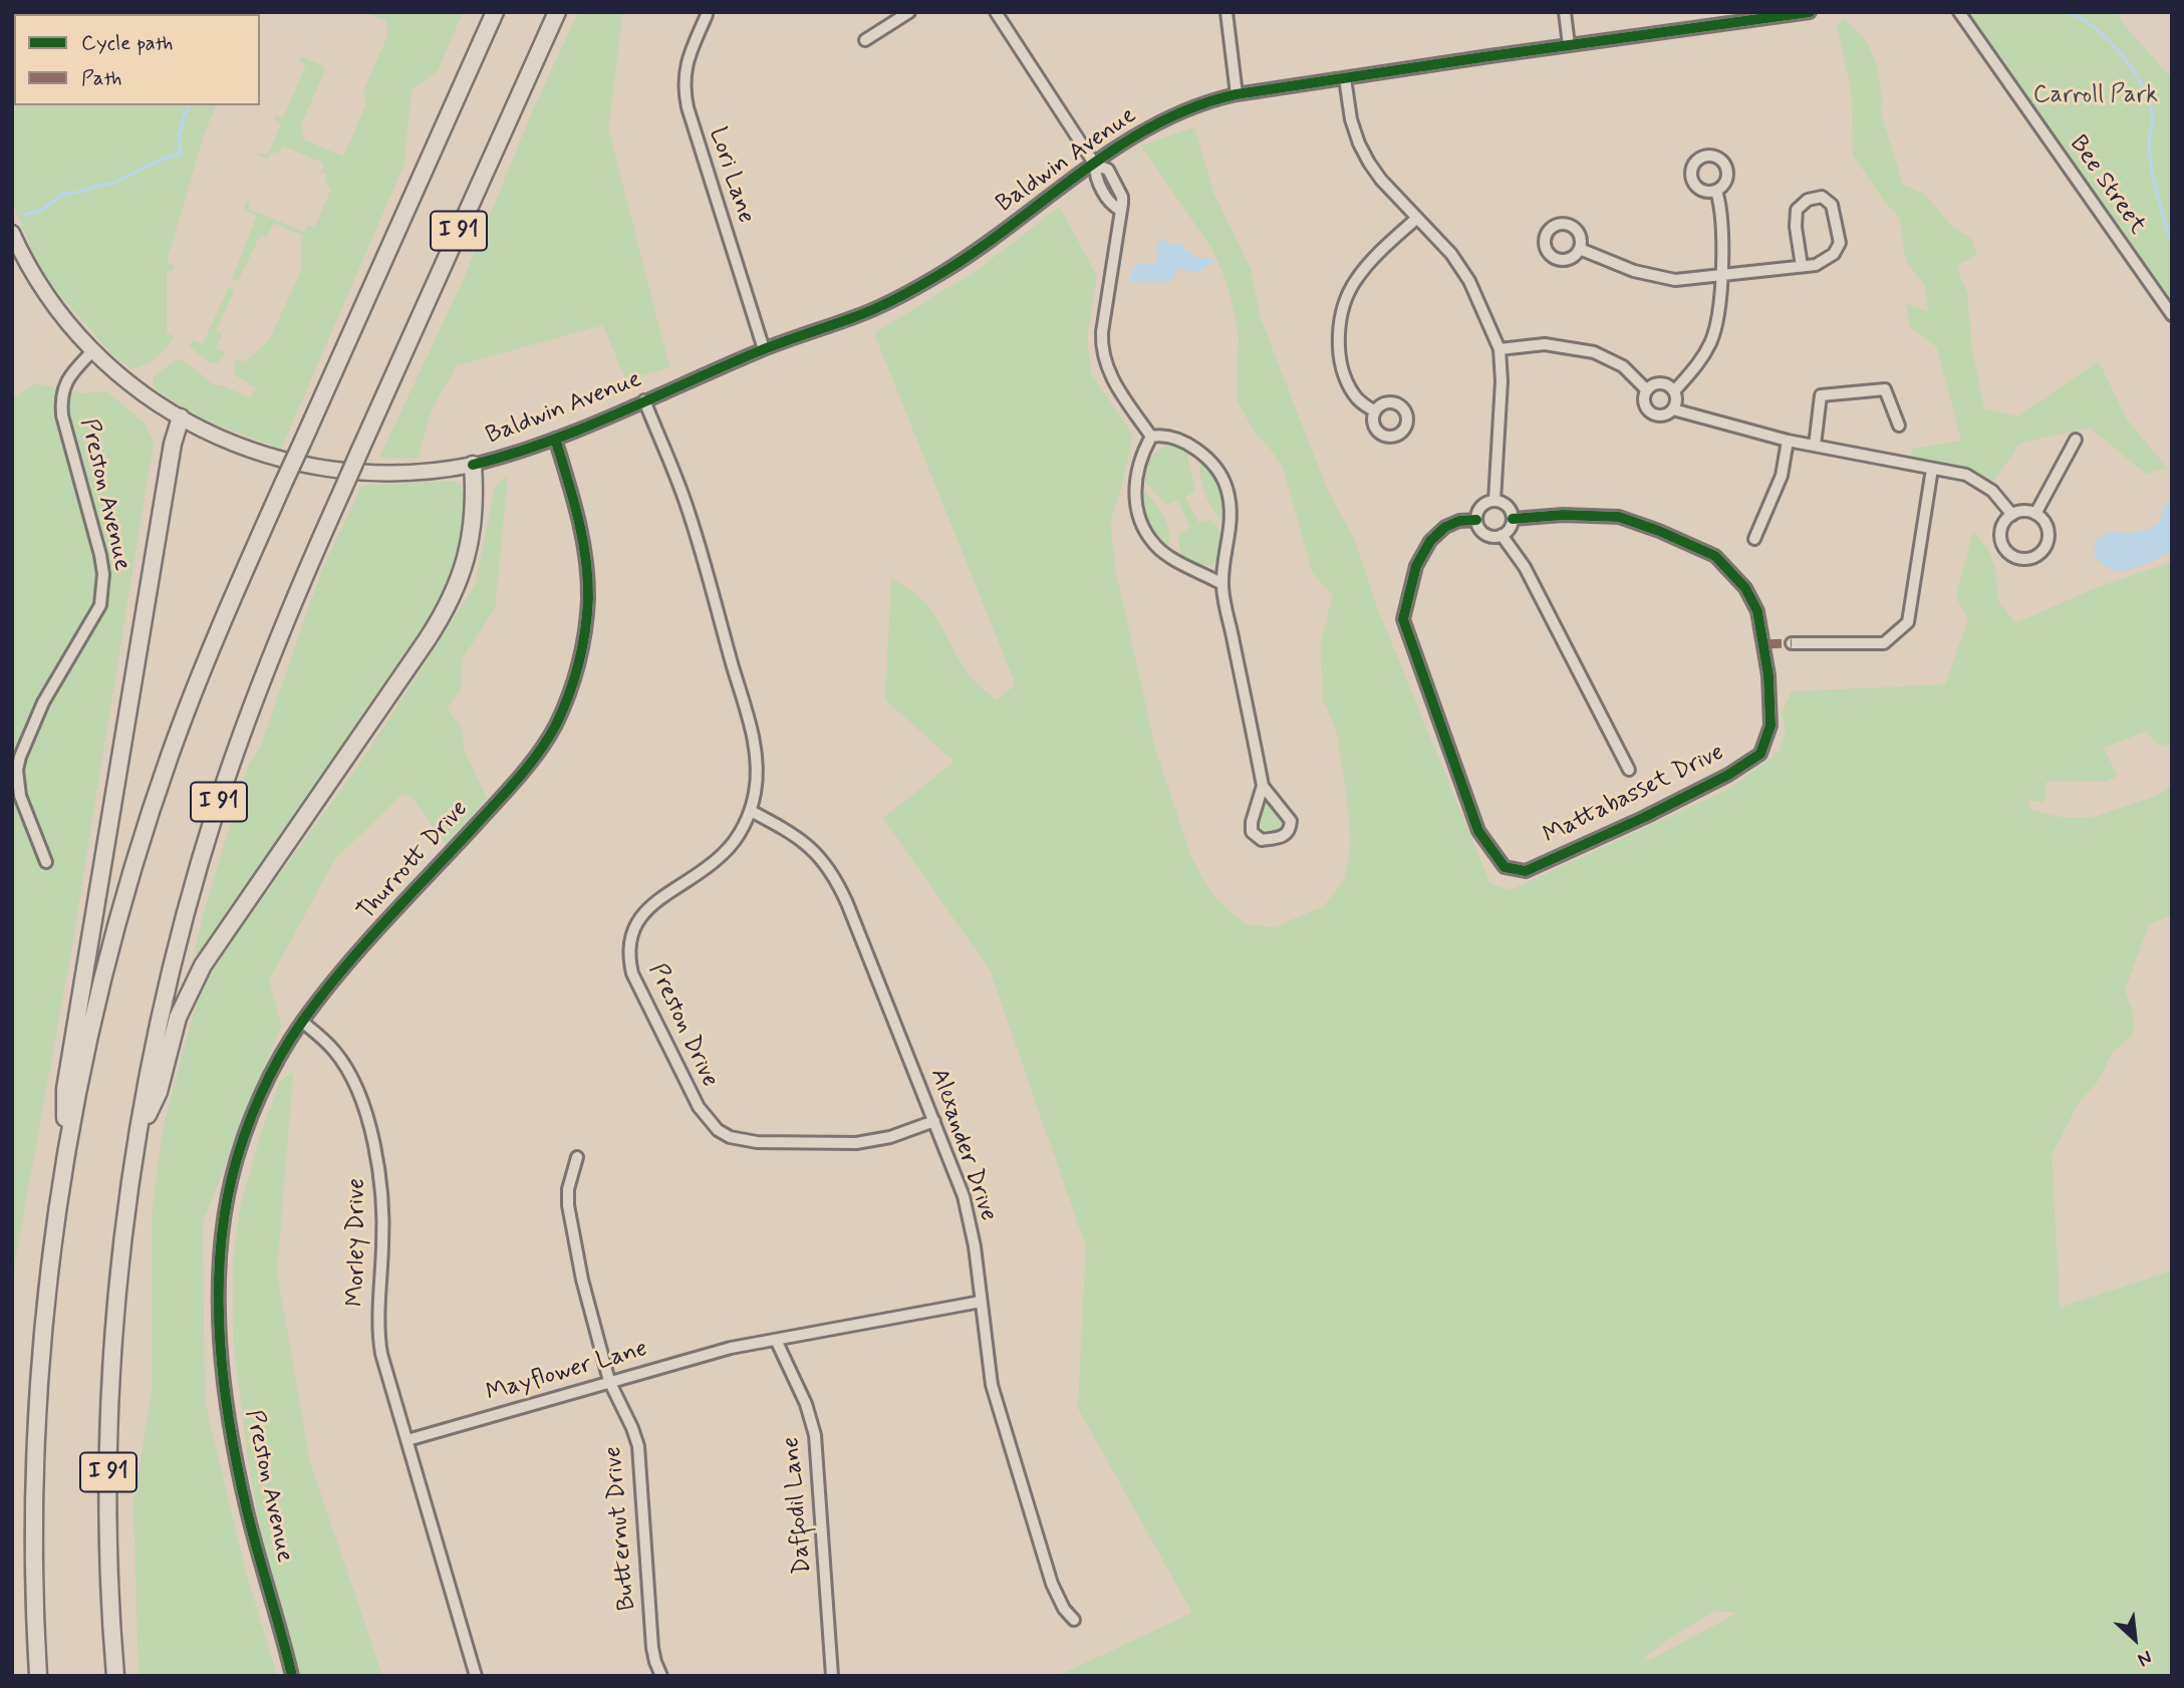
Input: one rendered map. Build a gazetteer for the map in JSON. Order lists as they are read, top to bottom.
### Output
{
  "streets": {
    "highway": ["I 91"],
    "main road": ["Baldwin Avenue"],
    "street": [
      "Lori Lane",
      "Bee Street",
      "Preston Avenue",
      "Mattabasset Drive",
      "Thurrott Drive",
      "Preston Drive",
      "Alexander Drive",
      "Morley Drive",
      "Mayflower Lane",
      "Daffodil Lane",
      "Butternut Drive"
    ]
  },
  "crossings": [
    ["Baldwin Avenue", "Lori Lane"],
    ["Baldwin Avenue", "Preston Avenue"],
    ["Baldwin Avenue", "Thurrott Drive"],
    ["Baldwin Avenue", "Preston Drive"],
    ["Preston Avenue", "Thurrott Drive"],
    ["Thurrott Drive", "Morley Drive"],
    ["Preston Drive", "Alexander Drive"],
    ["Alexander Drive", "Mayflower Lane"],
    ["Morley Drive", "Mayflower Lane"],
    ["Mayflower Lane", "Daffodil Lane"],
    ["Mayflower Lane", "Butternut Drive"]
  ],
  "parks": ["Carroll Park"],
  "legend": ["Cycle path", "Path"],
  "north": "bottom right"
}
